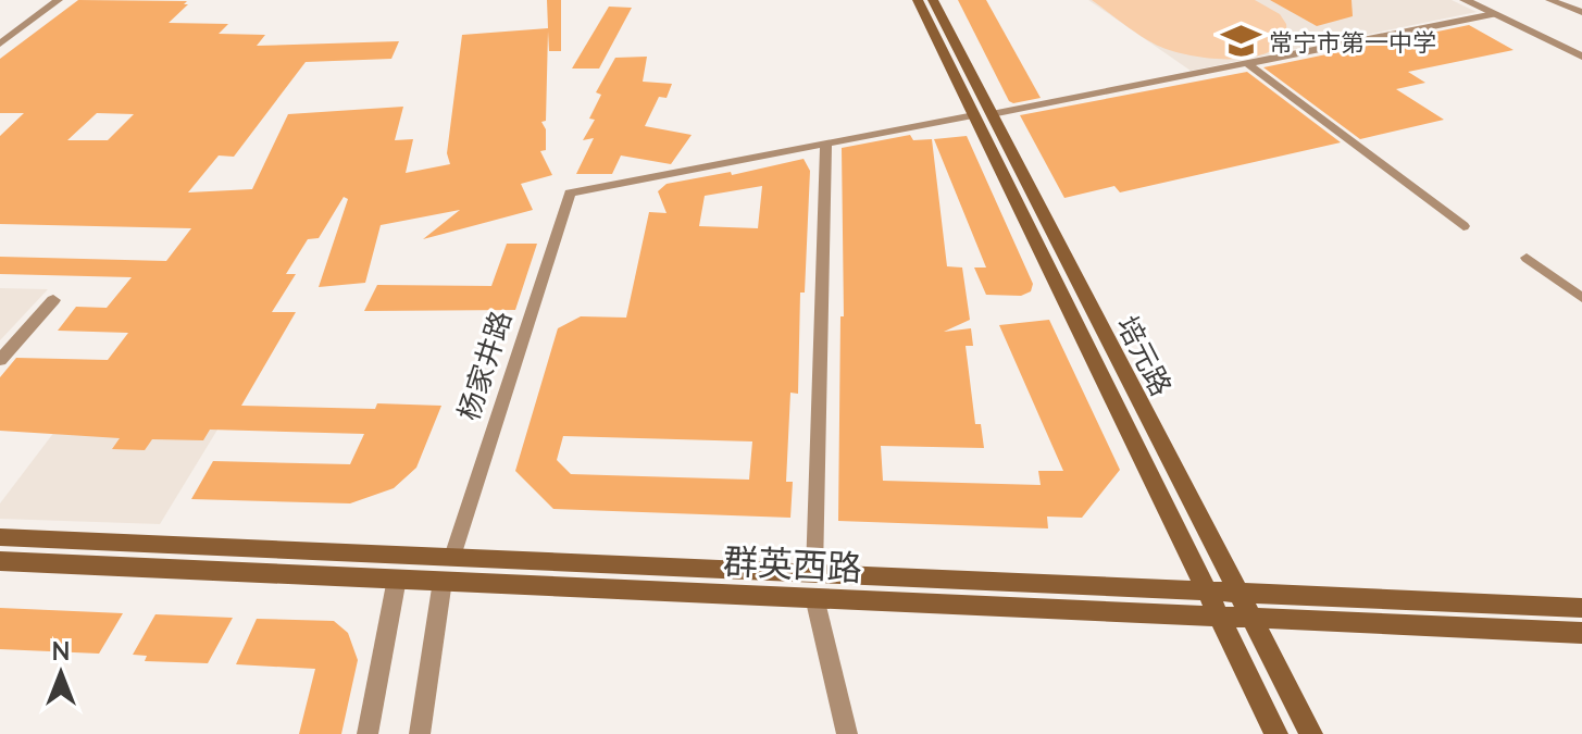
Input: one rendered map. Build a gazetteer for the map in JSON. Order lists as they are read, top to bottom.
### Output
{
  "streets": {
    "main road": ["培元路", "群英西路"],
    "street": ["杨家井路"]
  },
  "crossings": [
    ["培元路", "群英西路"],
    ["杨家井路", "群英西路"]
  ],
  "places": {
    "school or university": ["常宁市第一中学"]
  },
  "north": "top"
}
